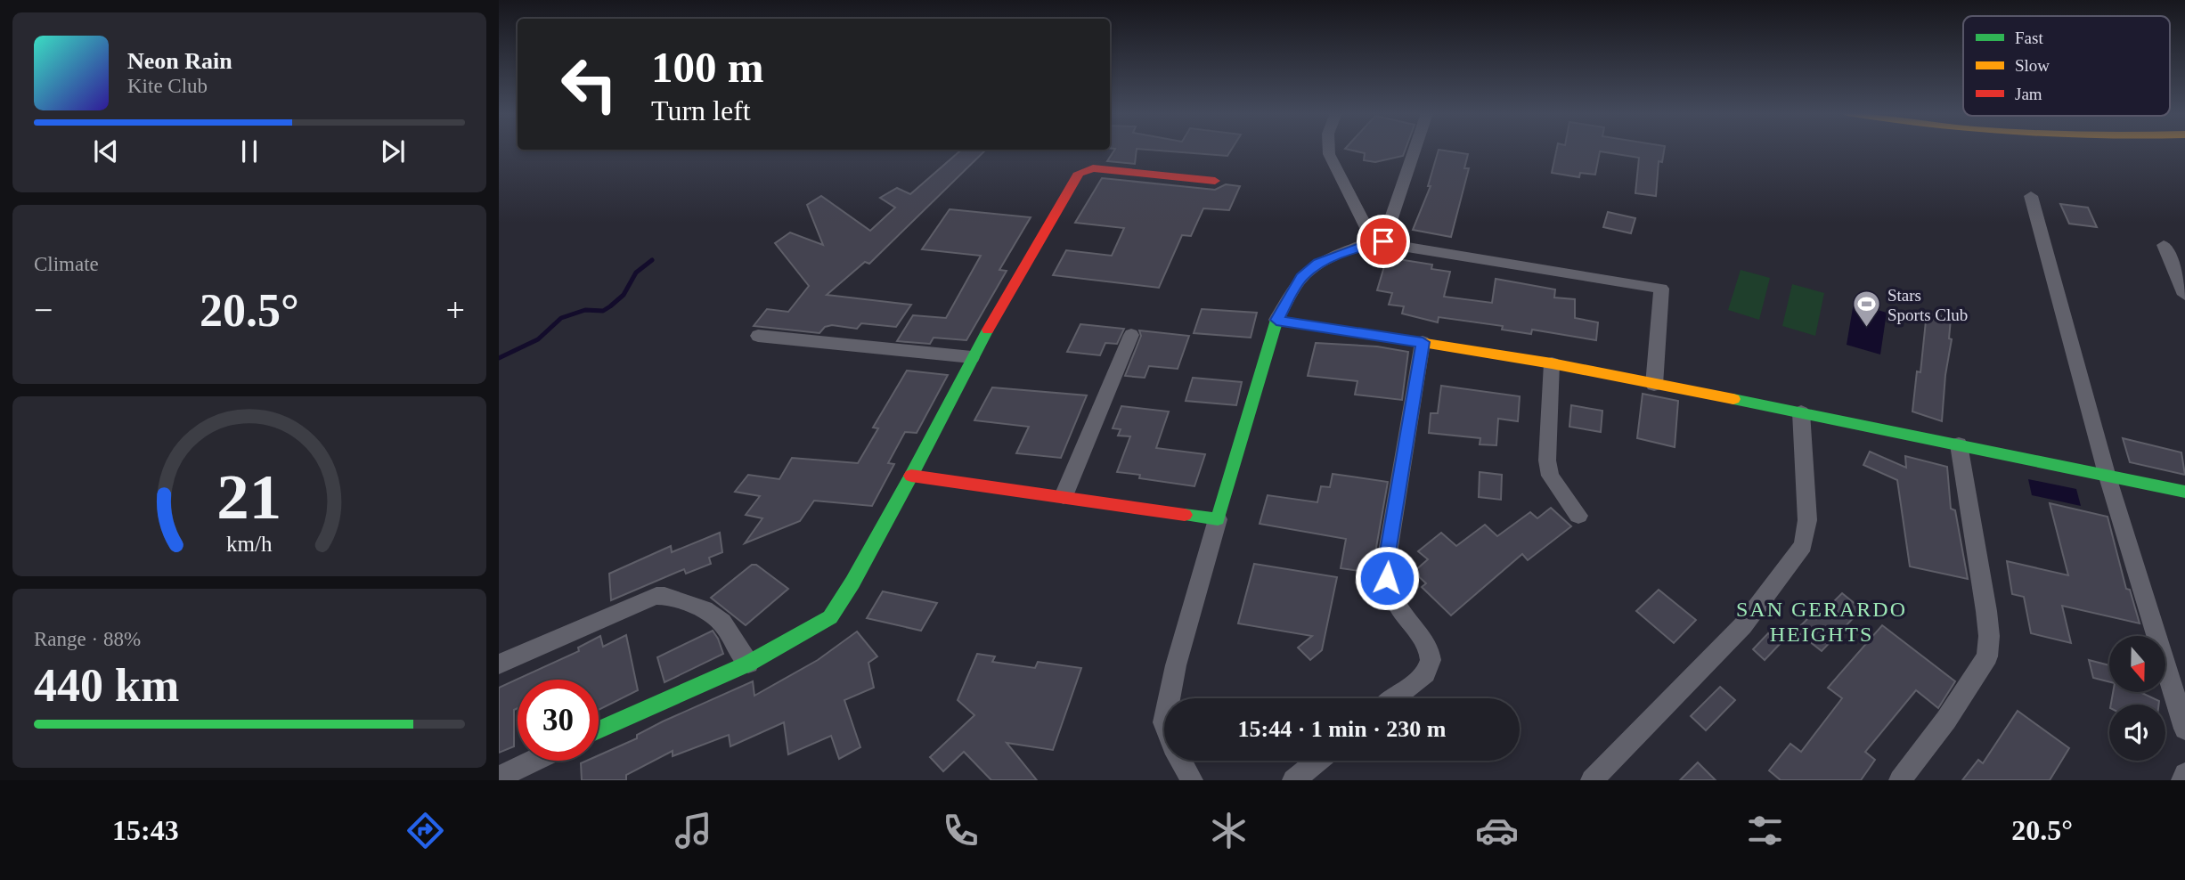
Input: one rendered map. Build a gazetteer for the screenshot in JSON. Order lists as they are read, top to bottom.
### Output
{
  "districts": ["SAN GERARDO HEIGHTS"],
  "places": {
    "sports": ["Stars Sports Club"]
  },
  "legend": ["Fast", "Slow", "Jam"],
  "north": "bottom",
  "page": {
    "turn": ["100 m", "Turn left"],
    "song": ["Neon Rain", "Kite Club"],
    "tile": [
      "Climate",
      ["Range · 88%", "440 km"]
    ],
    "heat": ["−", "20.5°", "+"],
    "limit": "30",
    "trip": "15:44 · 1 min · 230 m",
    "tabs": ["15:43", "20.5°"],
    "gauge": ["21", "km/h"]
  }
}
